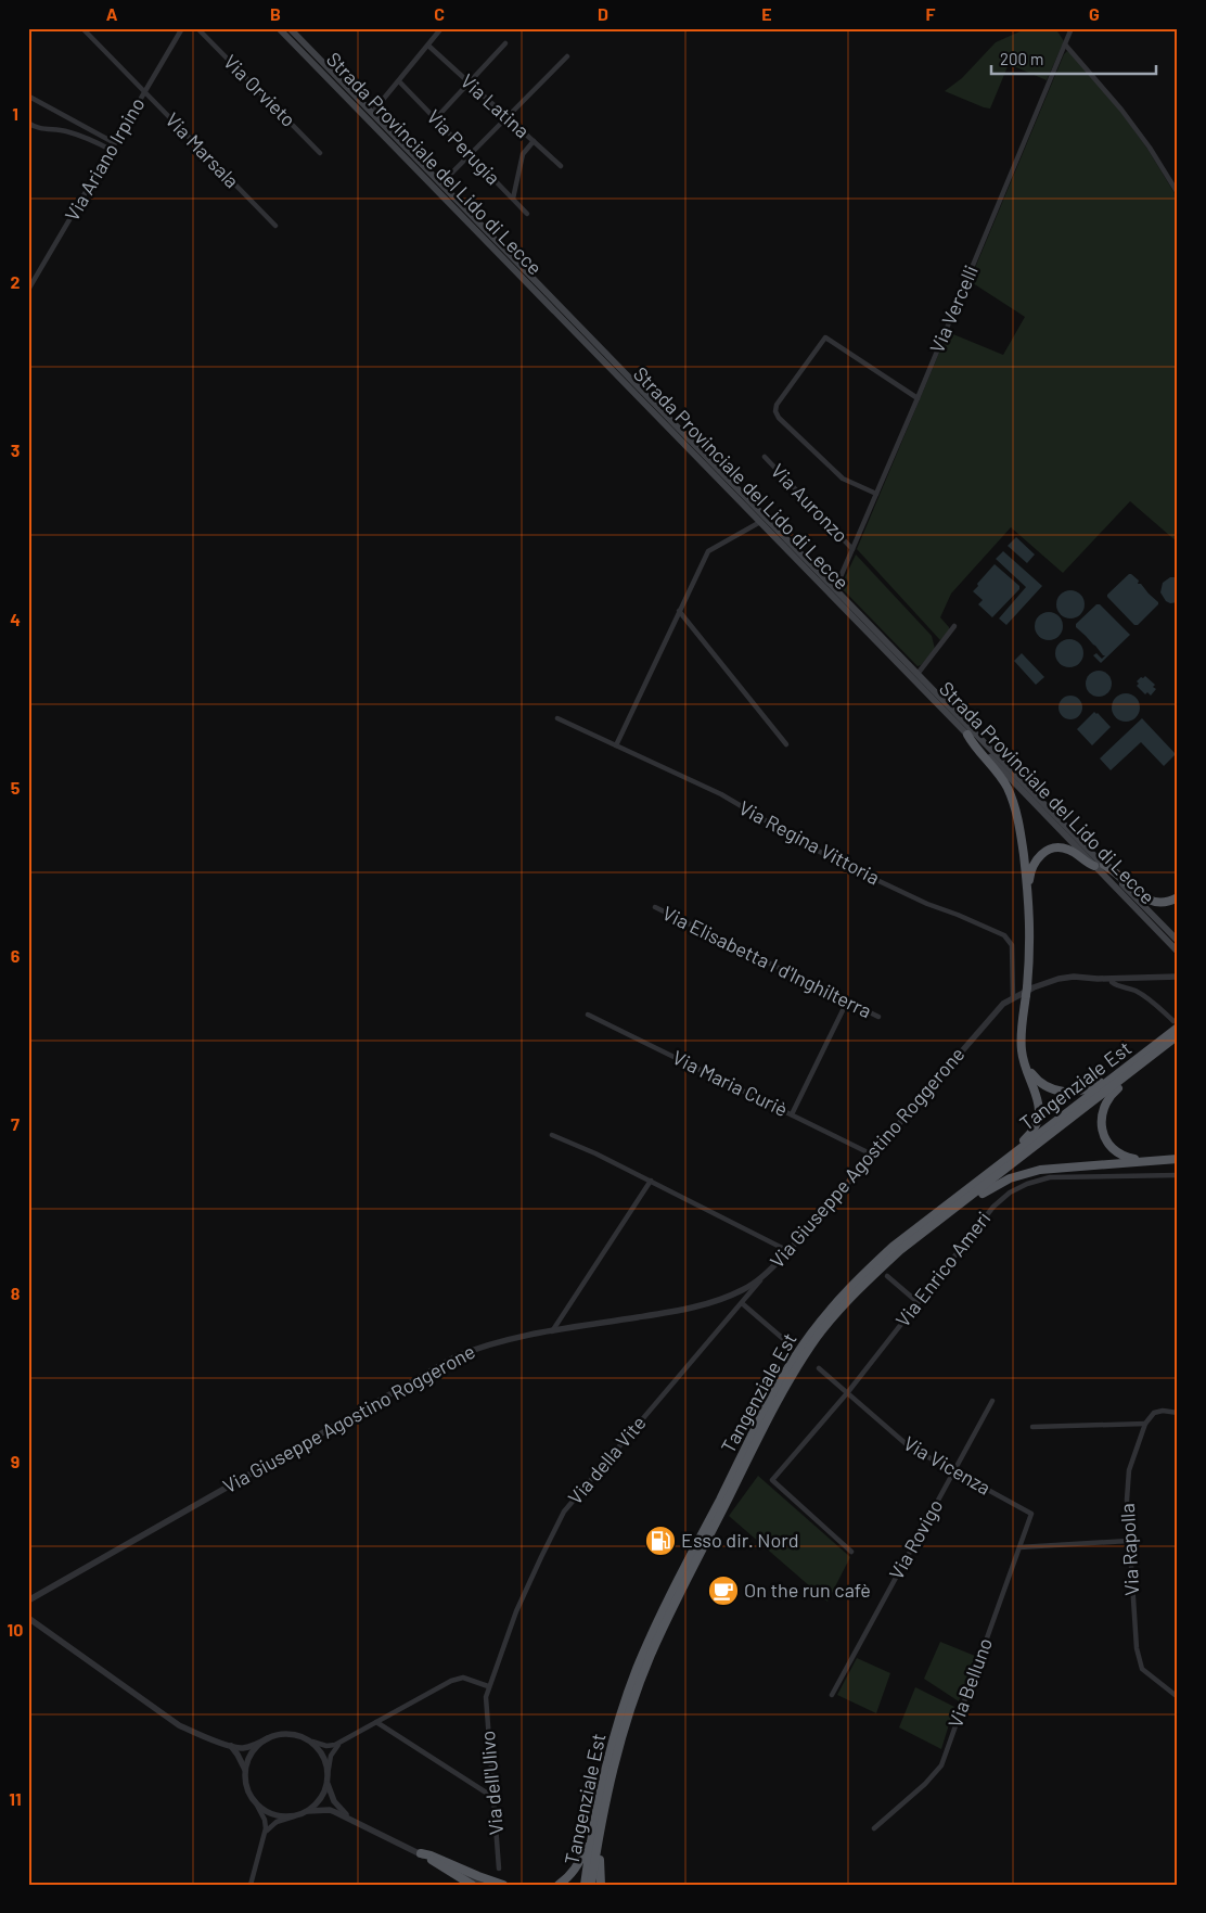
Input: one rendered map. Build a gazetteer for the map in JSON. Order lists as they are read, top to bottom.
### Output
{
  "streets": {
    "highway": ["Tangenziale Est"],
    "main road": ["Strada Provinciale del Lido di Lecce"],
    "street": [
      "Via Orvieto",
      "Via Latina",
      "Via Perugia",
      "Via Marsala",
      "Via Ariano Irpino",
      "Via Vercelli",
      "Via Auronzo",
      "Via Regina Vittoria",
      "Via Elisabetta I d'Inghilterra",
      "Via Maria Curiè",
      "Via Giuseppe Agostino Roggerone",
      "Via Enrico Ameri",
      "Via della Vite",
      "Via Vicenza",
      "Via Rovigo",
      "Via Rapolla",
      "Via Belluno",
      "Via dell'Ulivo"
    ]
  },
  "crossings": [
    ["Via Marsala", "Via Ariano Irpino"],
    ["Strada Provinciale del Lido di Lecce", "Via Vercelli"],
    ["Via Vercelli", "Via Auronzo"],
    ["Via Regina Vittoria", "Via Giuseppe Agostino Roggerone"],
    ["Via Maria Curiè", "Via Giuseppe Agostino Roggerone"],
    ["Via Giuseppe Agostino Roggerone", "Via della Vite"],
    ["Via Enrico Ameri", "Via Vicenza"],
    ["Via della Vite", "Via dell'Ulivo"],
    ["Via Vicenza", "Via Rovigo"],
    ["Via Vicenza", "Via Belluno"]
  ],
  "places": {
    "fuel station": ["Esso dir. Nord"],
    "cafe": ["On the run cafè"]
  },
  "scale_bar": "200 m",
  "grid": {
    "columns": [
      "A",
      "B",
      "C",
      "D",
      "E",
      "F",
      "G"
    ],
    "rows": [
      "1",
      "2",
      "3",
      "4",
      "5",
      "6",
      "7",
      "8",
      "9",
      "10",
      "11"
    ]
  }
}
